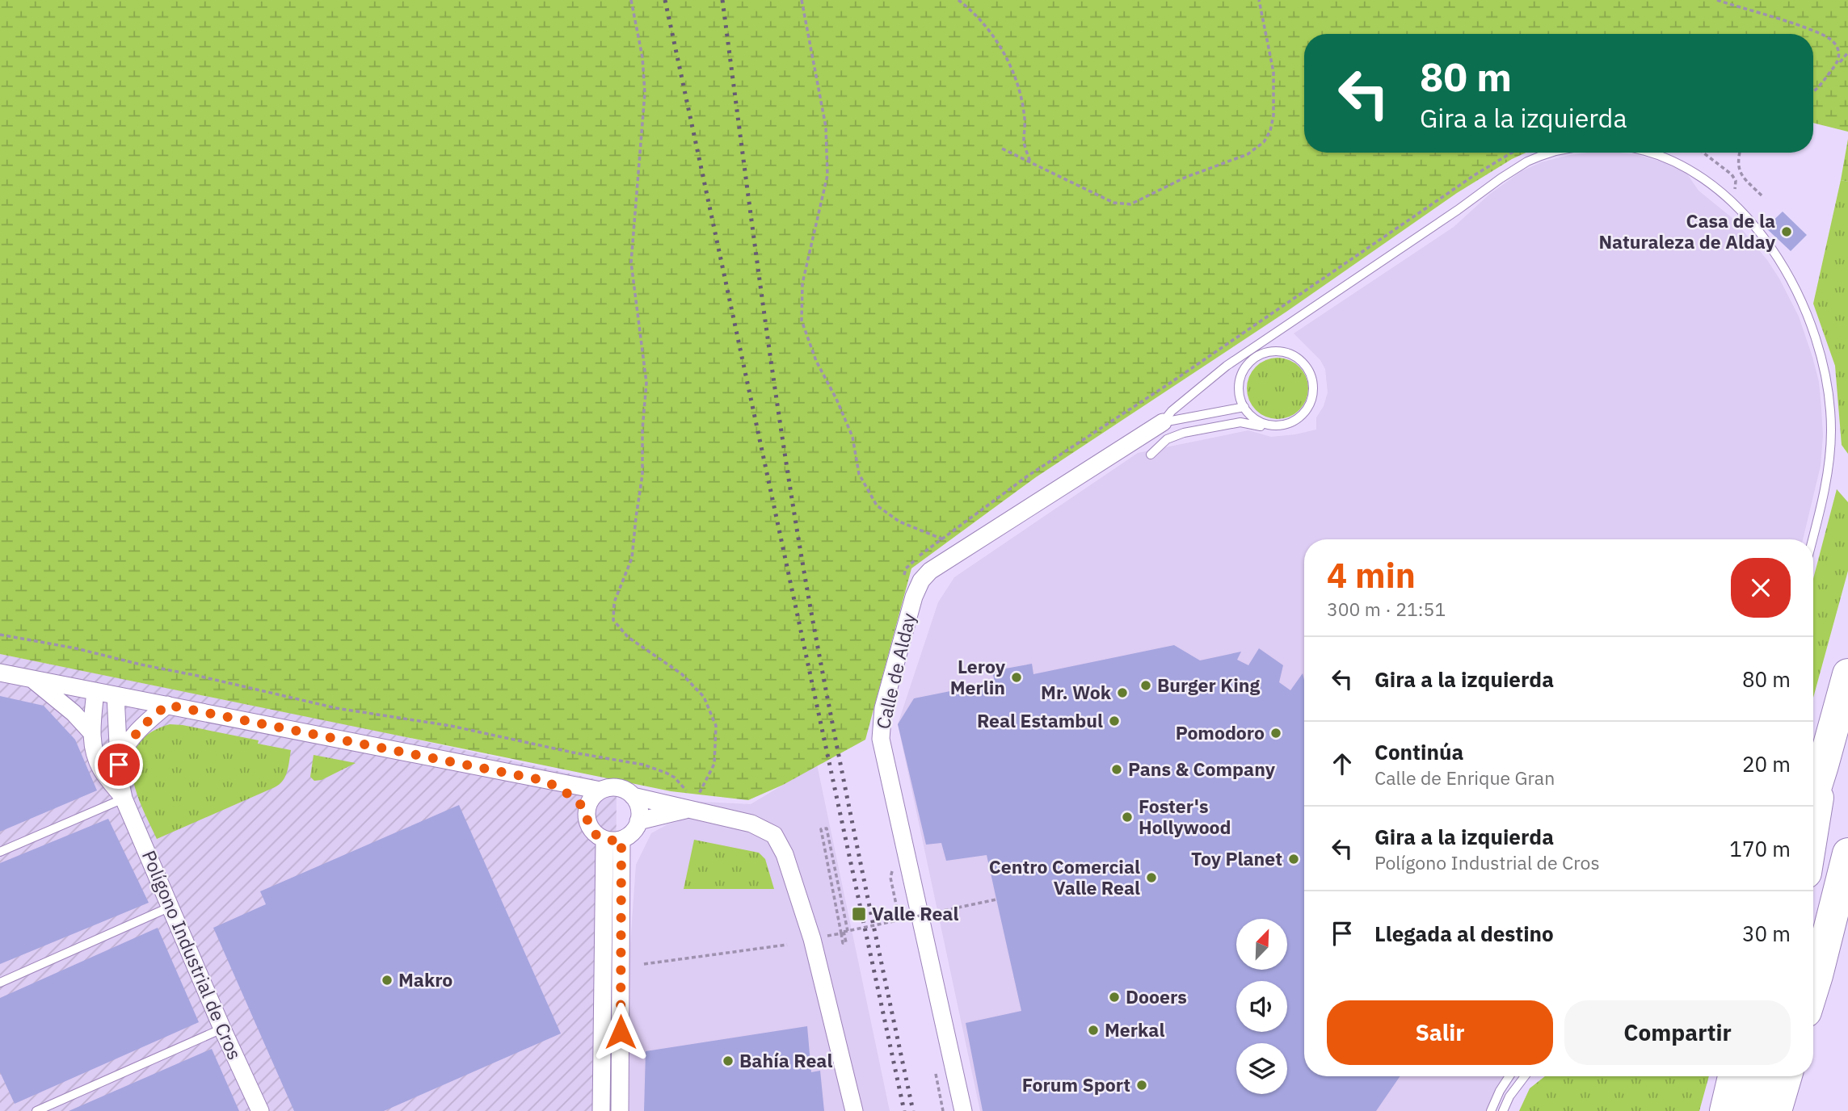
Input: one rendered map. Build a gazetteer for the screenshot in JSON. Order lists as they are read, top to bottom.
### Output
{
  "streets": {
    "street": ["Calle de Alday", "Polígono Industrial de Cros"]
  },
  "places": {
    "other": [
      "Casa de la Naturaleza de Alday",
      "Leroy Merlin",
      "Burger King",
      "Mr. Wok",
      "Real Estambul",
      "Pomodoro",
      "Pans & Company",
      "Foster's Hollywood",
      "Toy Planet",
      "Centro Comercial Valle Real",
      "Makro",
      "Dooers",
      "Merkal",
      "Bahía Real",
      "Forum Sport"
    ],
    "transit": ["Valle Real"]
  },
  "north": "top right",
  "page": {
    "turn": ["80 m", "Gira a la izquierda"],
    "heading": ["4 min", "300 m · 21:51"],
    "list": [
      {
        "name": "Gira a la izquierda",
        "value": "80 m"
      },
      {
        "name": "Continúa",
        "note": "Calle de Enrique Gran",
        "value": "20 m"
      },
      {
        "name": "Gira a la izquierda",
        "note": "Polígono Industrial de Cros",
        "value": "170 m"
      },
      {
        "name": "Llegada al destino",
        "value": "30 m"
      }
    ],
    "buttons": ["Salir", "Compartir"]
  }
}
